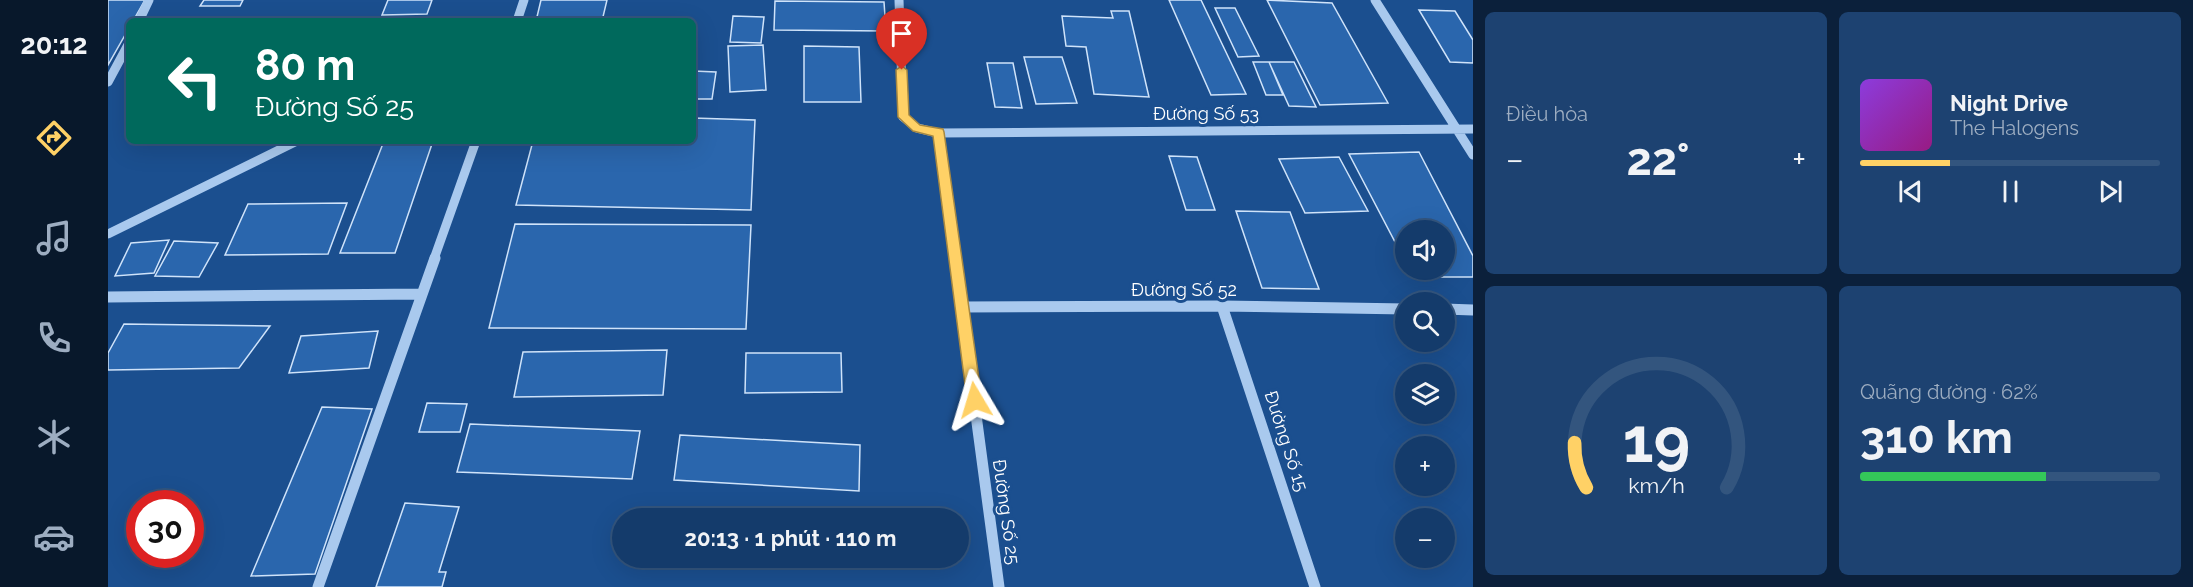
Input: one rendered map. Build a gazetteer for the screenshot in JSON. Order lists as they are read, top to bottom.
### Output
{
  "streets": {
    "street": [
      "Đường Số 53",
      "Đường Số 52",
      "Đường Số 15",
      "Đường Số 25"
    ]
  },
  "crossings": [
    ["Đường Số 53", "Đường Số 25"],
    ["Đường Số 52", "Đường Số 15"],
    ["Đường Số 52", "Đường Số 25"]
  ],
  "page": {
    "tabs": "20:12",
    "tile": [
      "Điều hòa",
      ["Quãng đường · 62%", "310 km"]
    ],
    "turn": ["80 m", "Đường Số 25"],
    "song": ["Night Drive", "The Halogens"],
    "heat": ["−", "22°", "+"],
    "map_buttons": ["+", "−"],
    "limit": "30",
    "trip": "20:13 · 1 phút · 110 m",
    "gauge": ["19", "km/h"]
  }
}
